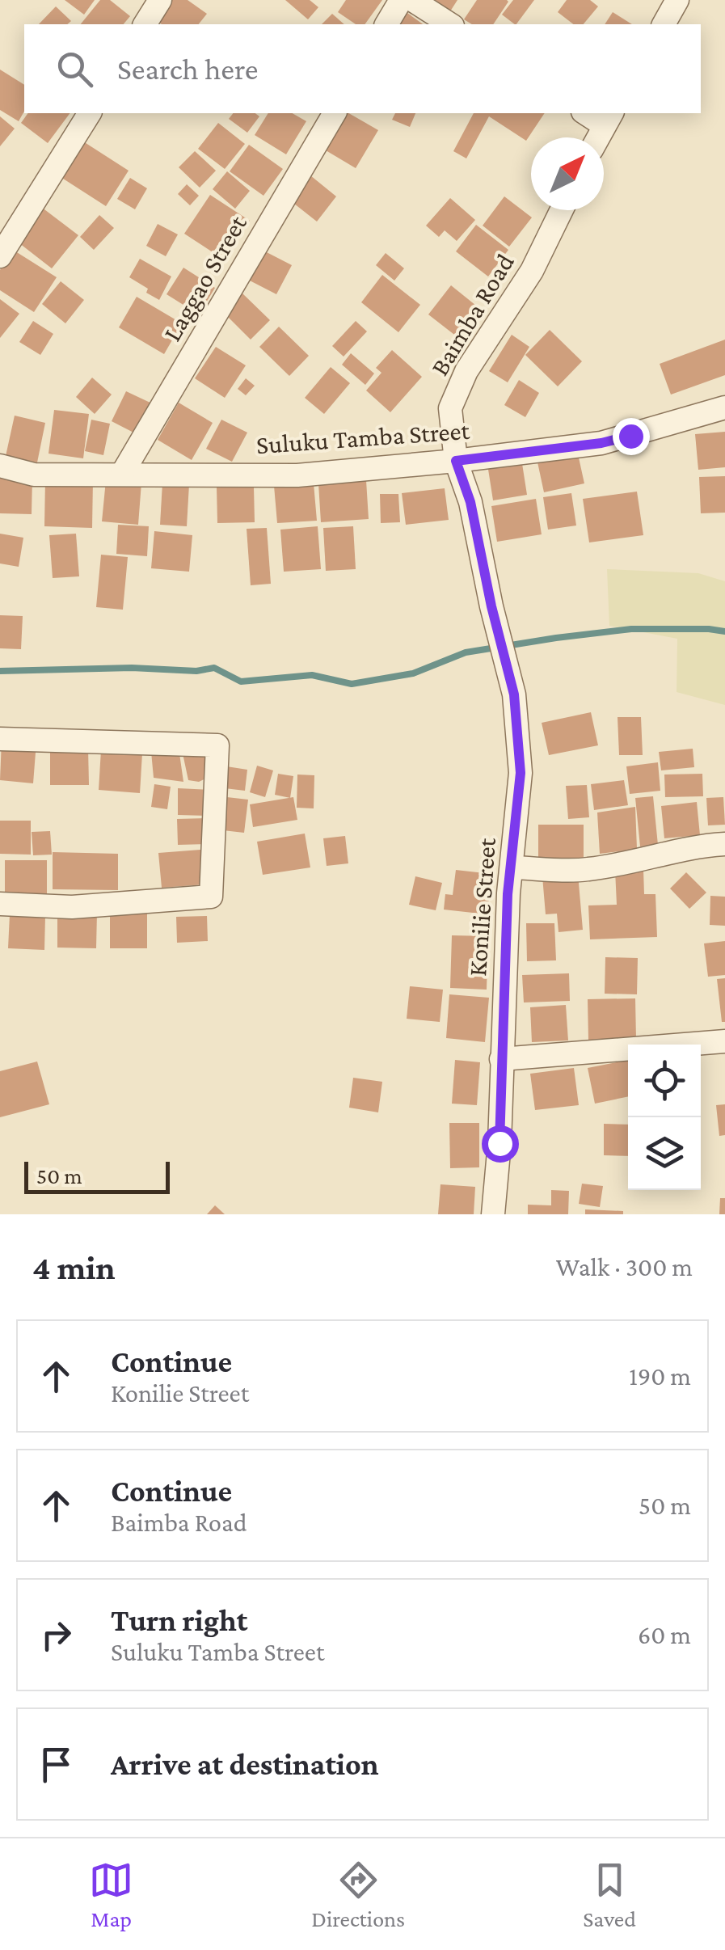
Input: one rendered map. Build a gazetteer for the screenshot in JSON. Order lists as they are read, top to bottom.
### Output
{
  "streets": {
    "street": [
      "Laggao Street",
      "Baimba Road",
      "Suluku Tamba Street",
      "Konilie Street"
    ]
  },
  "crossings": [
    ["Laggao Street", "Suluku Tamba Street"],
    ["Baimba Road", "Suluku Tamba Street"],
    ["Baimba Road", "Konilie Street"]
  ],
  "scale_bar": "50 m",
  "north": "top right",
  "page": {
    "search": "Search here",
    "scale": "50 m",
    "heading": ["4 min", "Walk · 300 m"],
    "list": [
      ["Continue", "Konilie Street", "190 m"],
      ["Continue", "Baimba Road", "50 m"],
      ["Turn right", "Suluku Tamba Street", "60 m"],
      "Arrive at destination"
    ],
    "nav": ["Map", "Directions", "Saved"]
  }
}
